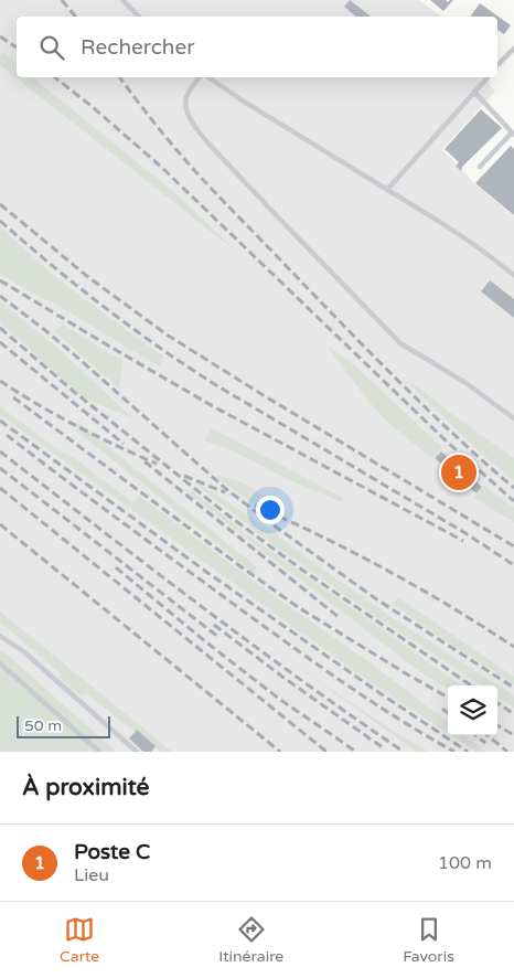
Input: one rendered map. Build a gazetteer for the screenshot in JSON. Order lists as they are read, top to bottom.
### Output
{
  "scale_bar": "50 m",
  "page": {
    "search": "Rechercher",
    "pins": "1",
    "scale": "50 m",
    "heading": "À proximité",
    "list": [
      {
        "mark": "1",
        "name": "Poste C",
        "note": "Lieu",
        "value": "100 m"
      }
    ],
    "nav": ["Carte", "Itinéraire", "Favoris"]
  }
}
